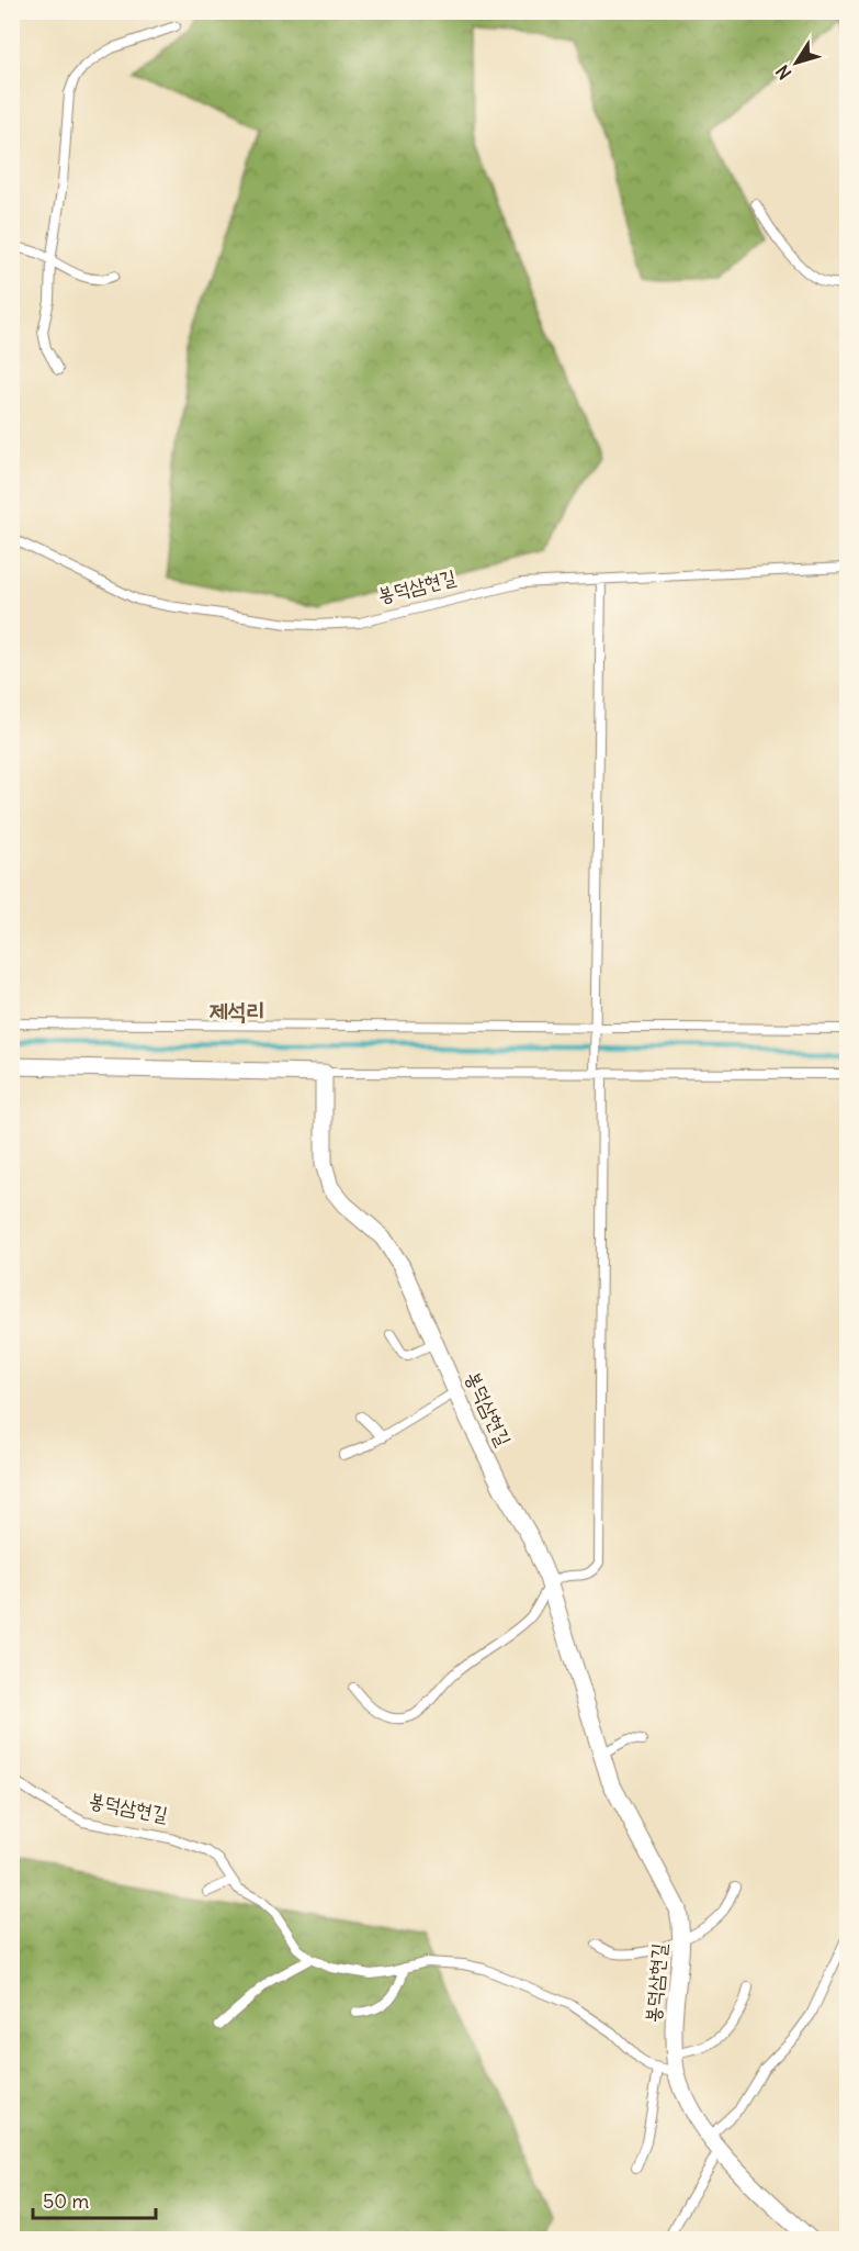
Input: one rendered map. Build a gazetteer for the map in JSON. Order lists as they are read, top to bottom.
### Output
{
  "streets": {
    "street": ["봉덕삼현길"]
  },
  "districts": ["제석리"],
  "scale_bar": "50 m",
  "north": "bottom left"
}
